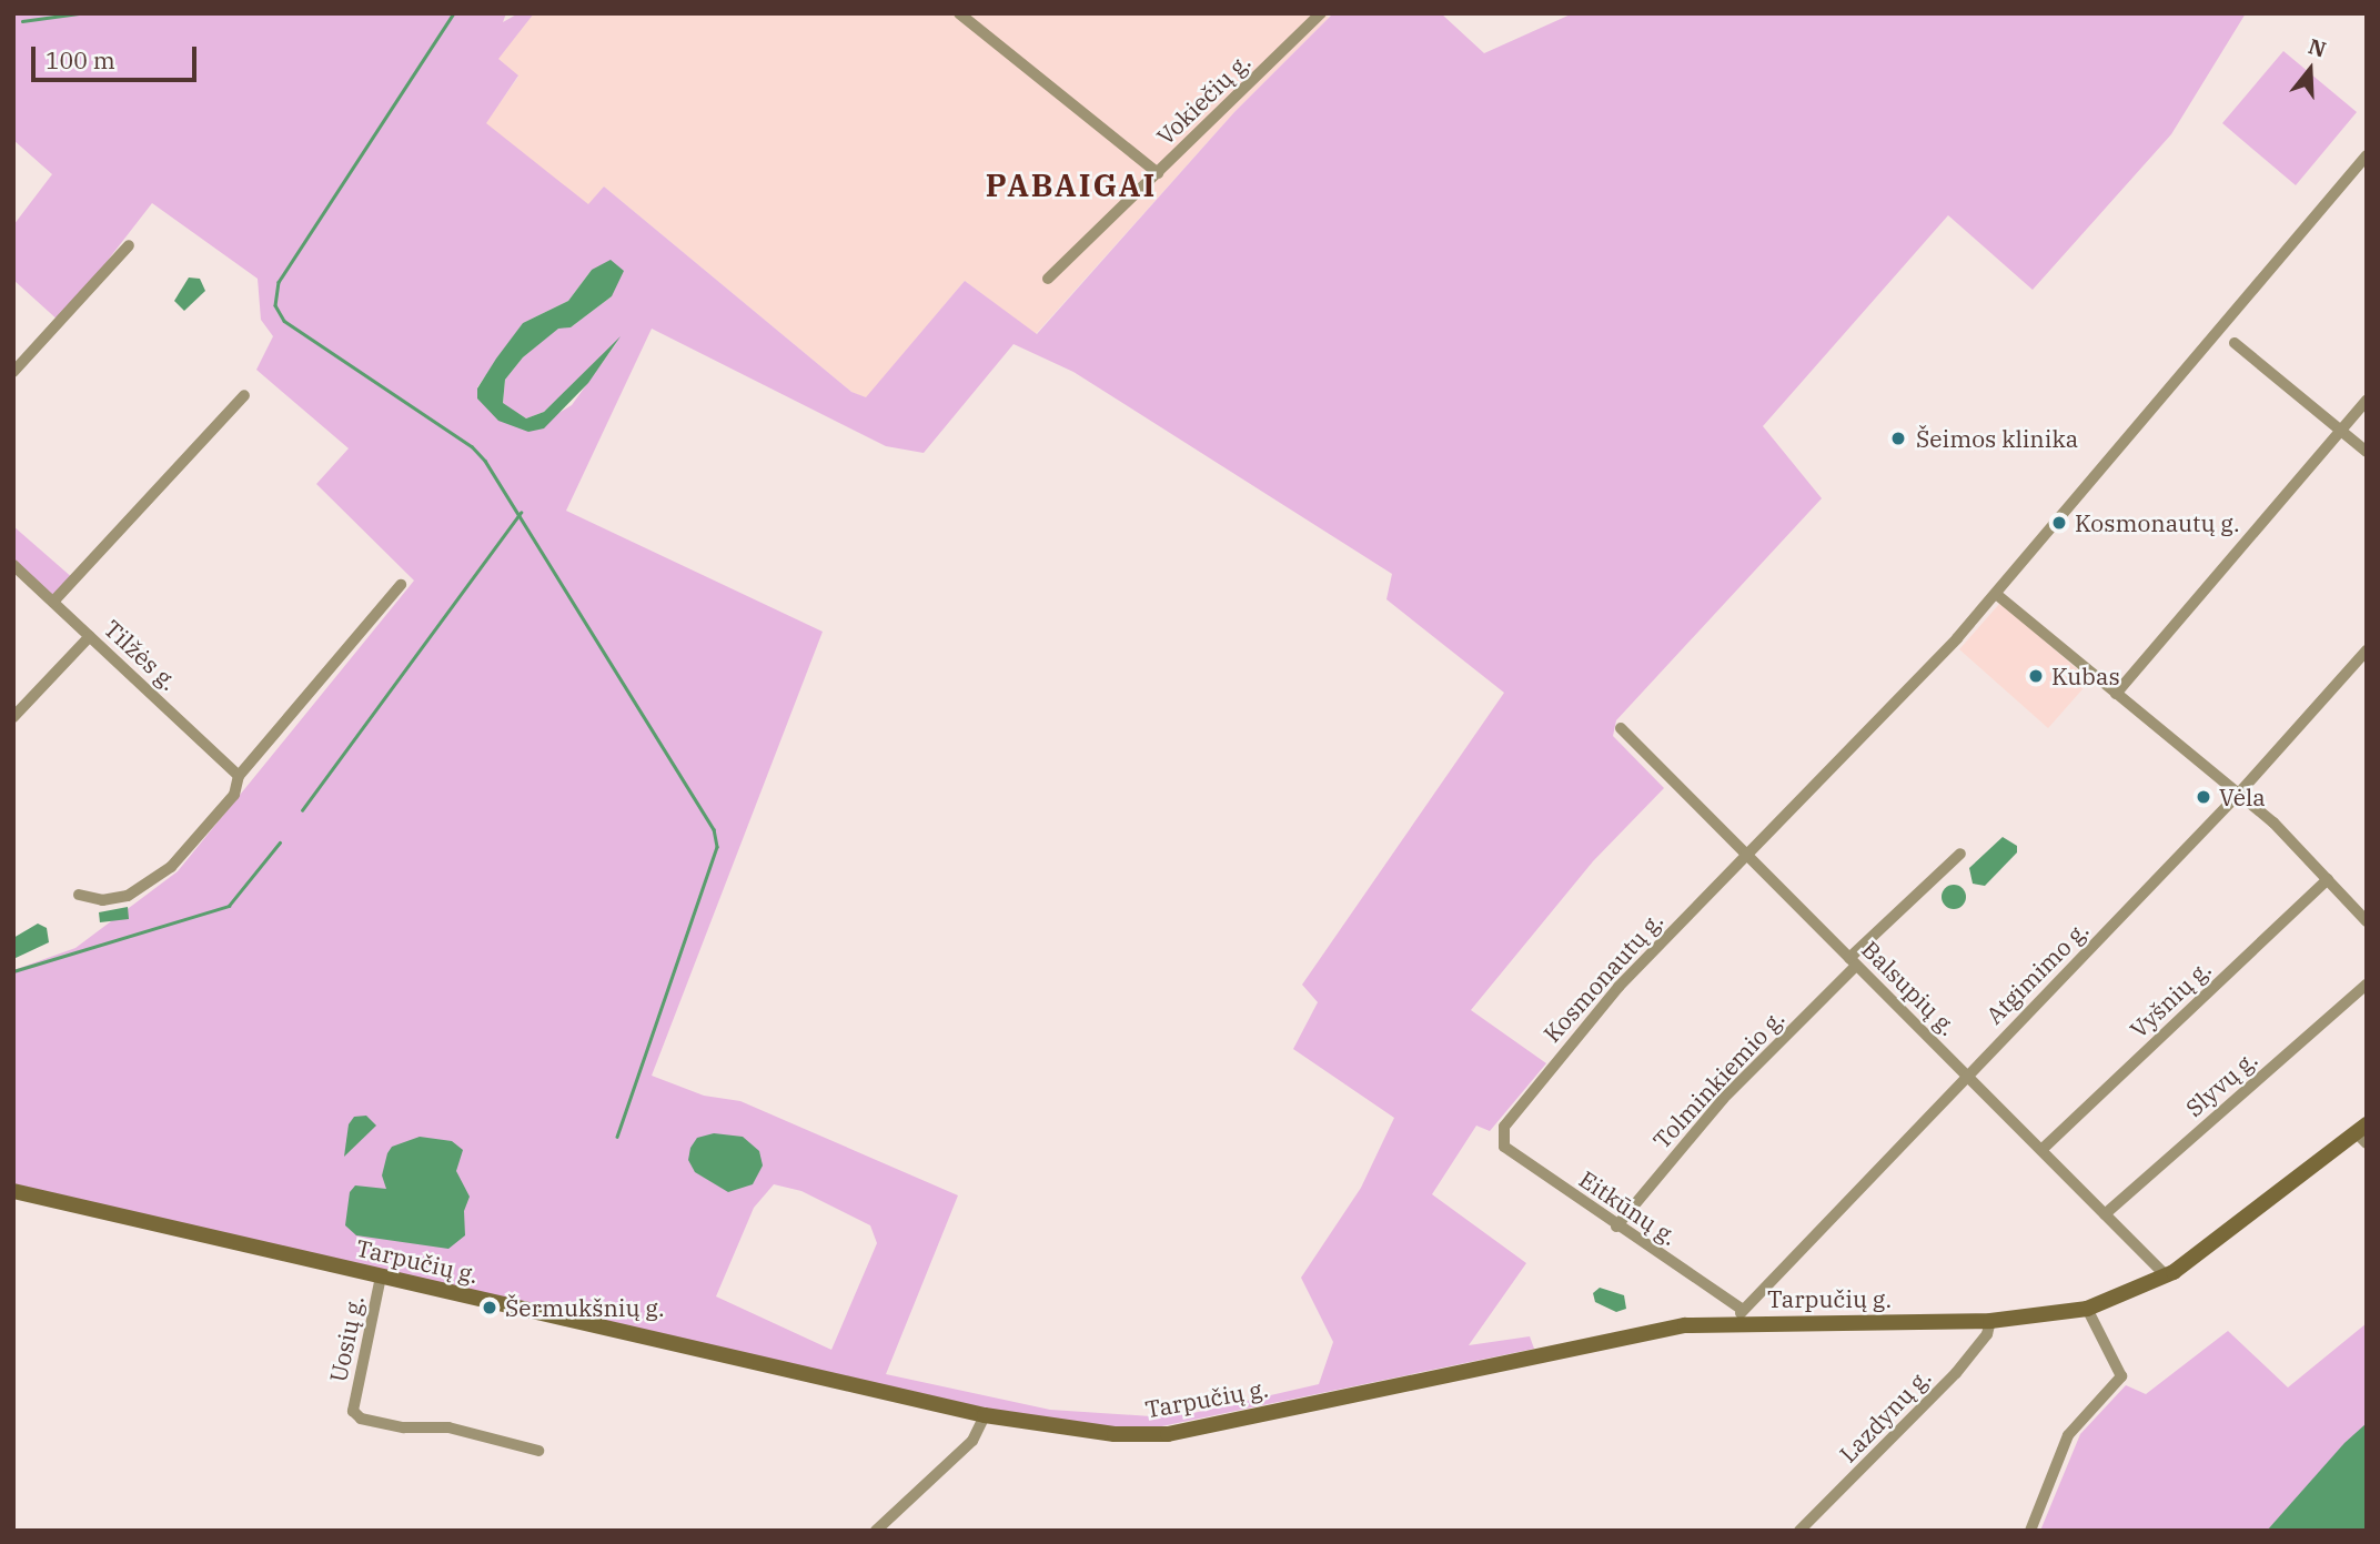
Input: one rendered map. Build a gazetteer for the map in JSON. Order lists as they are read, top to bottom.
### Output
{
  "streets": {
    "main road": ["Tarpučių g."],
    "street": [
      "Vokiečių g.",
      "Tilžės g.",
      "Atgimimo g.",
      "Kosmonautų g.",
      "Balsupių g.",
      "Vyšnių g.",
      "Tolminkiemio g.",
      "Slyvų g.",
      "Eitkūnų g.",
      "Uosių g.",
      "Lazdynų g."
    ]
  },
  "crossings": [
    ["Atgimimo g.", "Balsupių g."],
    ["Atgimimo g.", "Eitkūnų g."],
    ["Atgimimo g.", "Tarpučių g."],
    ["Kosmonautų g.", "Balsupių g."],
    ["Kosmonautų g.", "Eitkūnų g."],
    ["Balsupių g.", "Vyšnių g."],
    ["Balsupių g.", "Tolminkiemio g."],
    ["Balsupių g.", "Slyvų g."],
    ["Balsupių g.", "Tarpučių g."],
    ["Tolminkiemio g.", "Eitkūnų g."],
    ["Eitkūnų g.", "Tarpučių g."],
    ["Tarpučių g.", "Uosių g."],
    ["Tarpučių g.", "Lazdynų g."]
  ],
  "districts": ["PABAIGAI"],
  "places": [
    "Šeimos klinika",
    "Kosmonautų g.",
    "Kubas",
    "Vėla",
    "Šermukšnių g."
  ],
  "scale_bar": "100 m",
  "north": "top"
}
